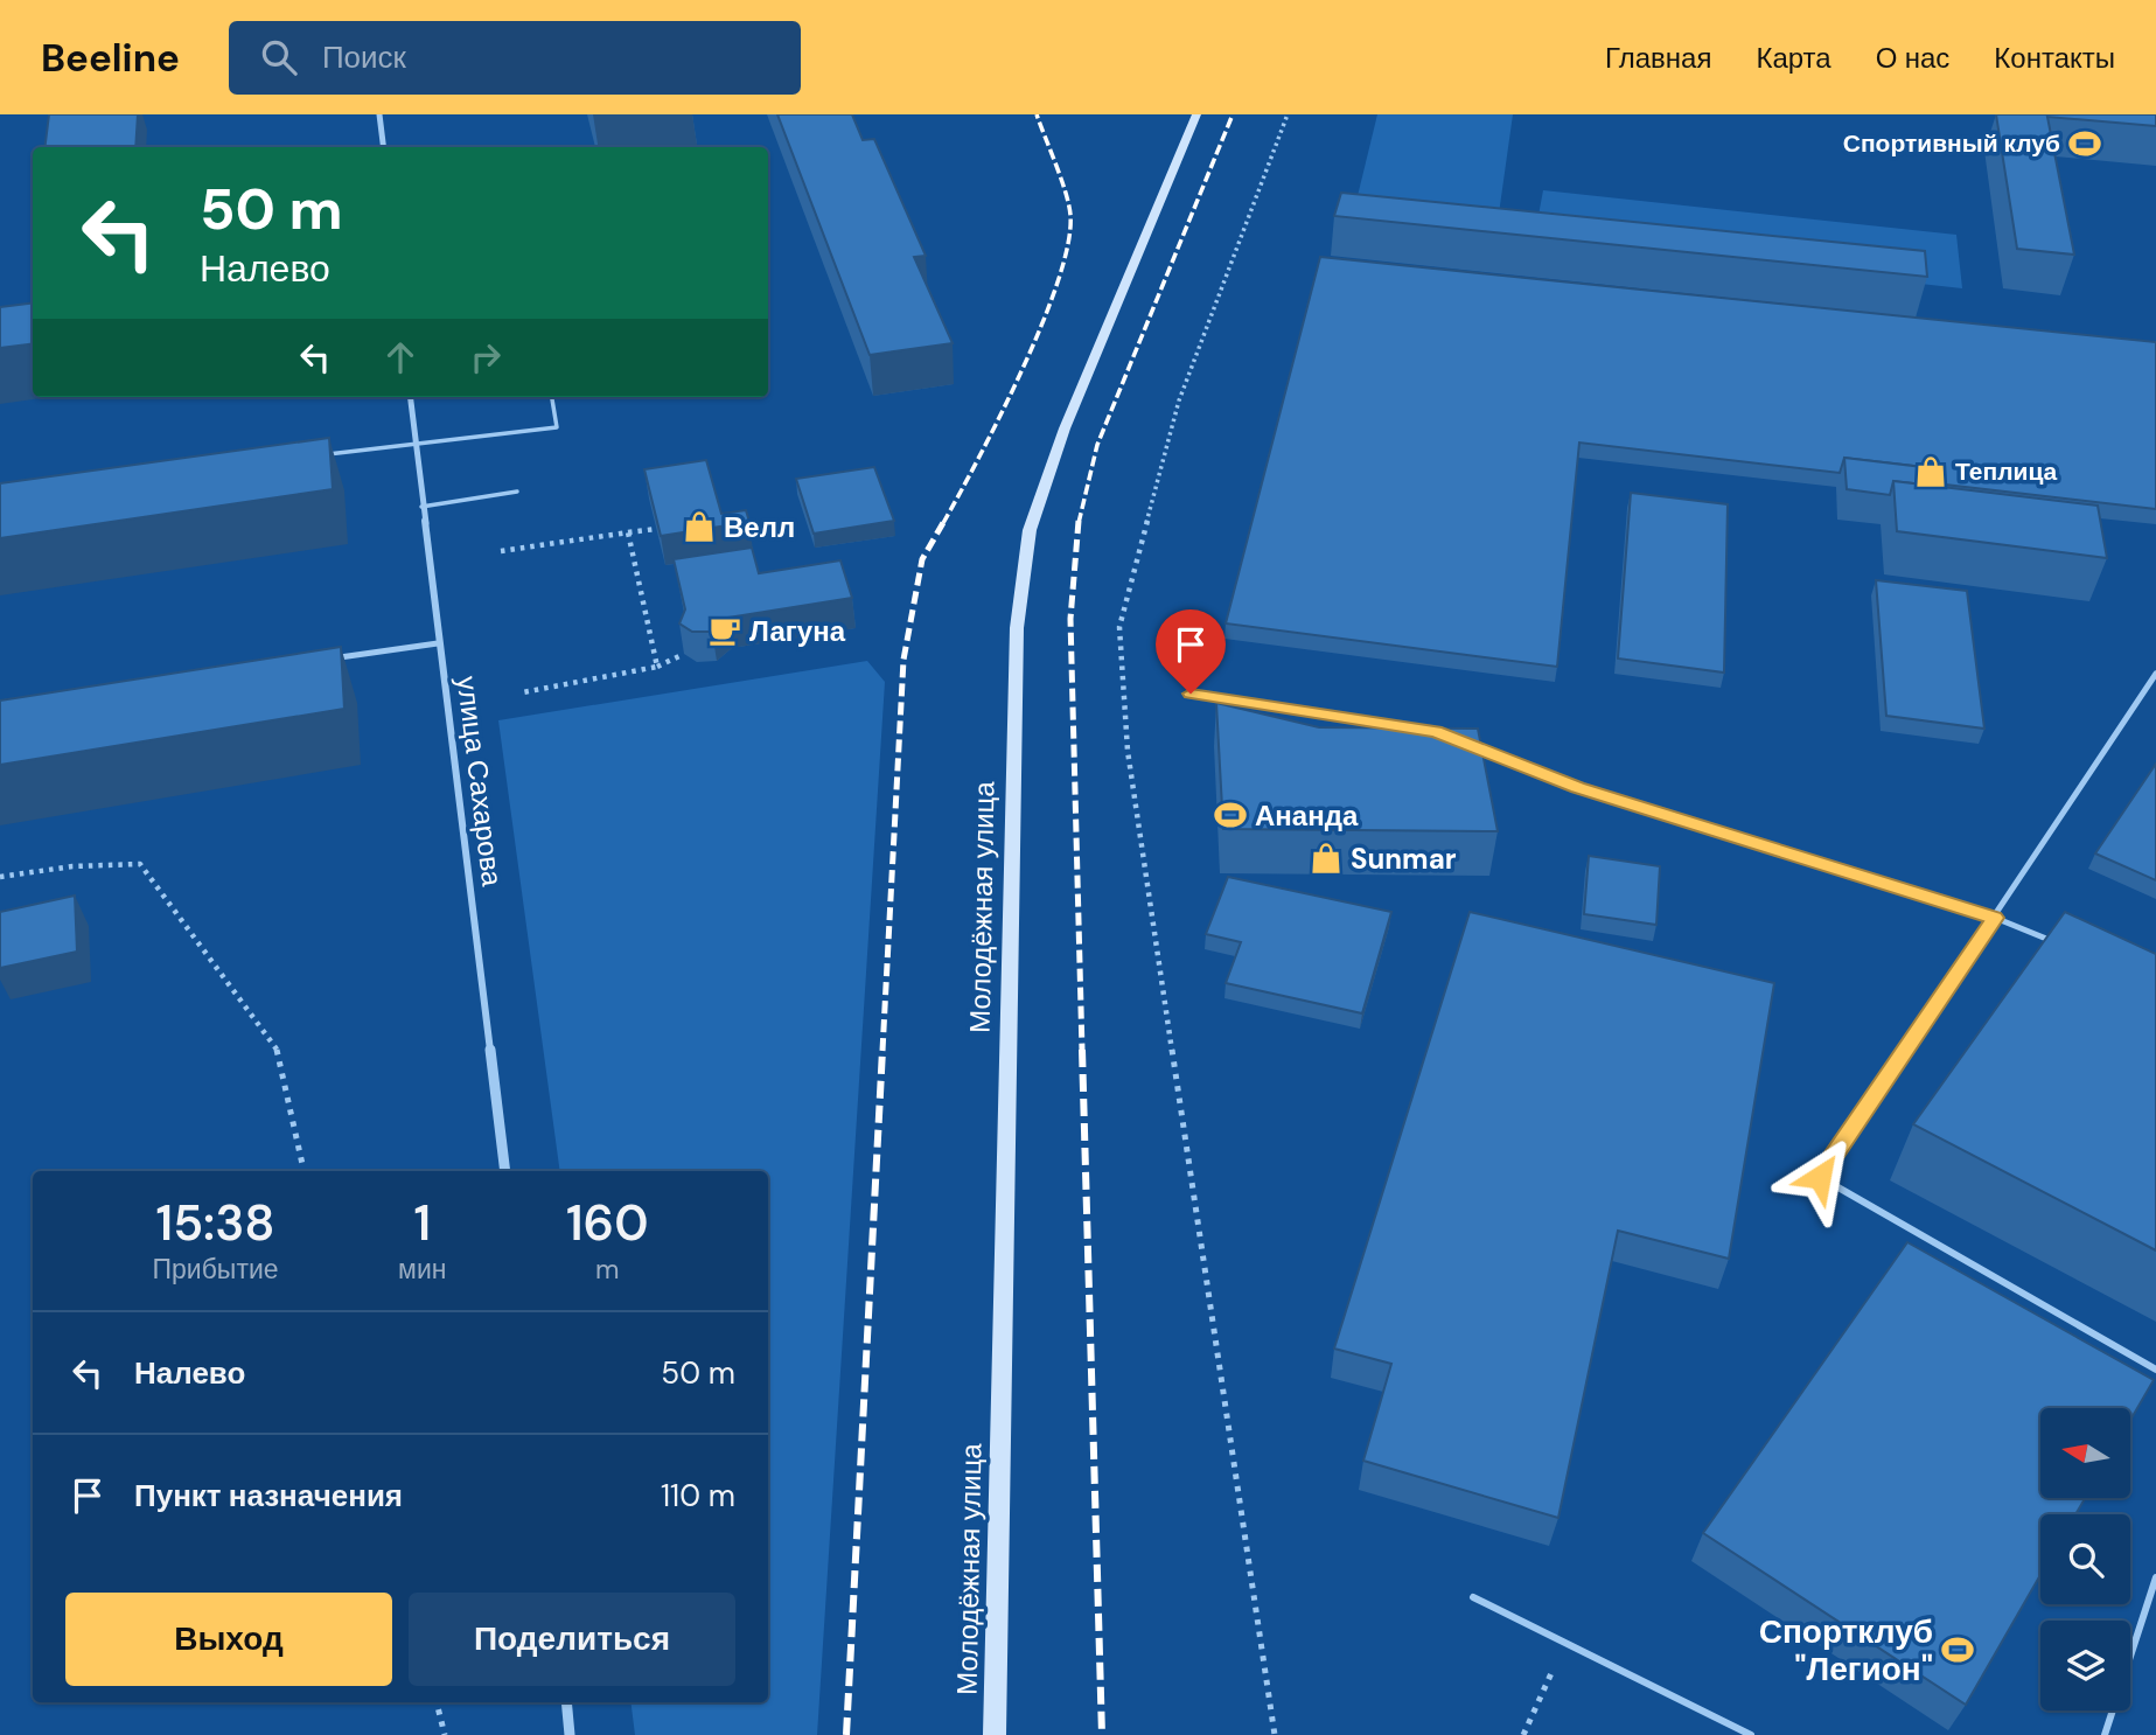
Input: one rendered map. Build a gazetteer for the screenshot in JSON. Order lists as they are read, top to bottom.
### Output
{
  "streets": {
    "main road": ["Молодёжная улица"],
    "street": ["улица Сахарова"]
  },
  "places": {
    "sports": ["Спортивный клуб", "Ананда", "Спортклуб \"Легион\""],
    "shop": ["Теплица", "Велл", "Sunmar"],
    "cafe": ["Лагуна"]
  },
  "north": "left",
  "page": {
    "header": "Beeline",
    "search": "Поиск",
    "nav": [
      "Главная",
      "Карта",
      "О нас",
      "Контакты"
    ],
    "turn": ["50 m", "Налево"],
    "eta": [
      "15:38",
      "Прибытие",
      "1",
      "мин",
      "160",
      "m"
    ],
    "list": [
      {
        "name": "Налево",
        "value": "50 m"
      },
      {
        "name": "Пункт назначения",
        "value": "110 m"
      }
    ],
    "buttons": ["Выход", "Поделиться"]
  }
}
